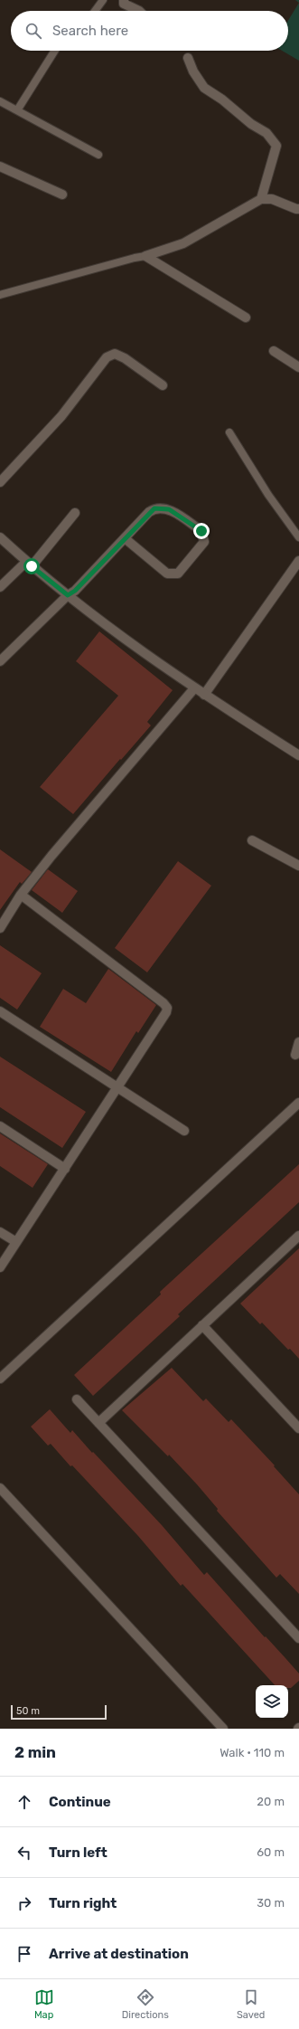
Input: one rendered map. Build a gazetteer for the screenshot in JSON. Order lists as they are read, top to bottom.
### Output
{
  "scale_bar": "50 m",
  "page": {
    "search": "Search here",
    "scale": "50 m",
    "heading": ["2 min", "Walk · 110 m"],
    "list": [
      ["Continue", "20 m"],
      ["Turn left", "60 m"],
      ["Turn right", "30 m"],
      "Arrive at destination"
    ],
    "nav": ["Map", "Directions", "Saved"]
  }
}
